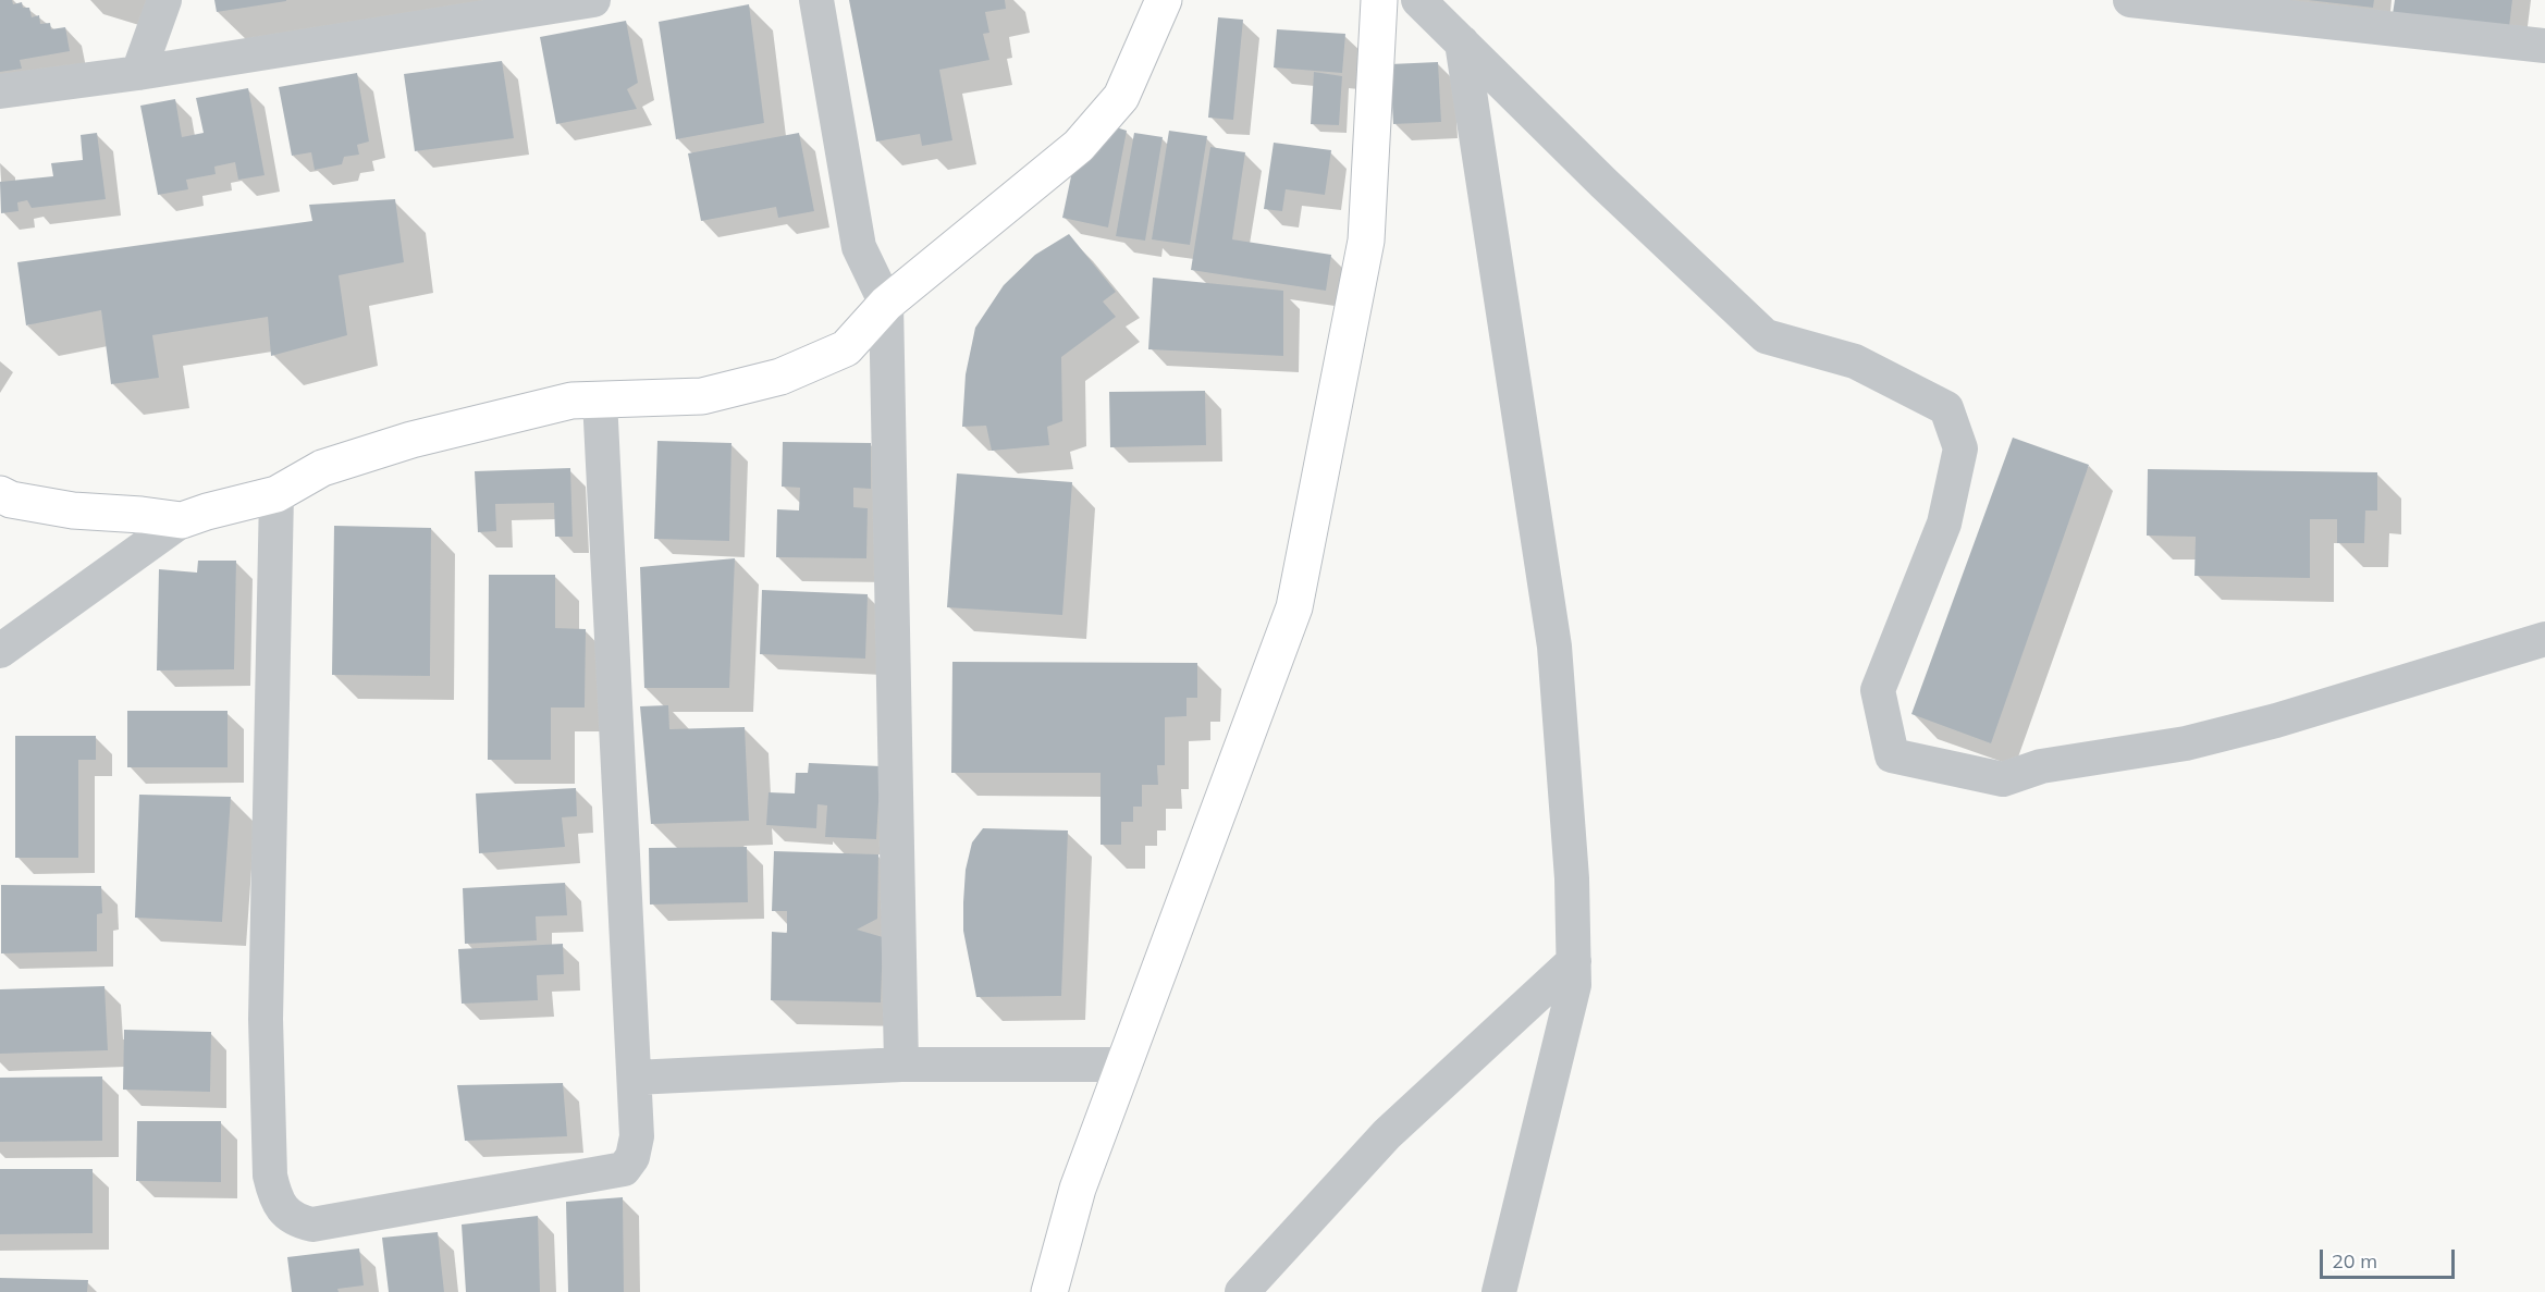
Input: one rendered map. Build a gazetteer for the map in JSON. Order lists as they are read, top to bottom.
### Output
{
  "scale_bar": "20 m"
}
